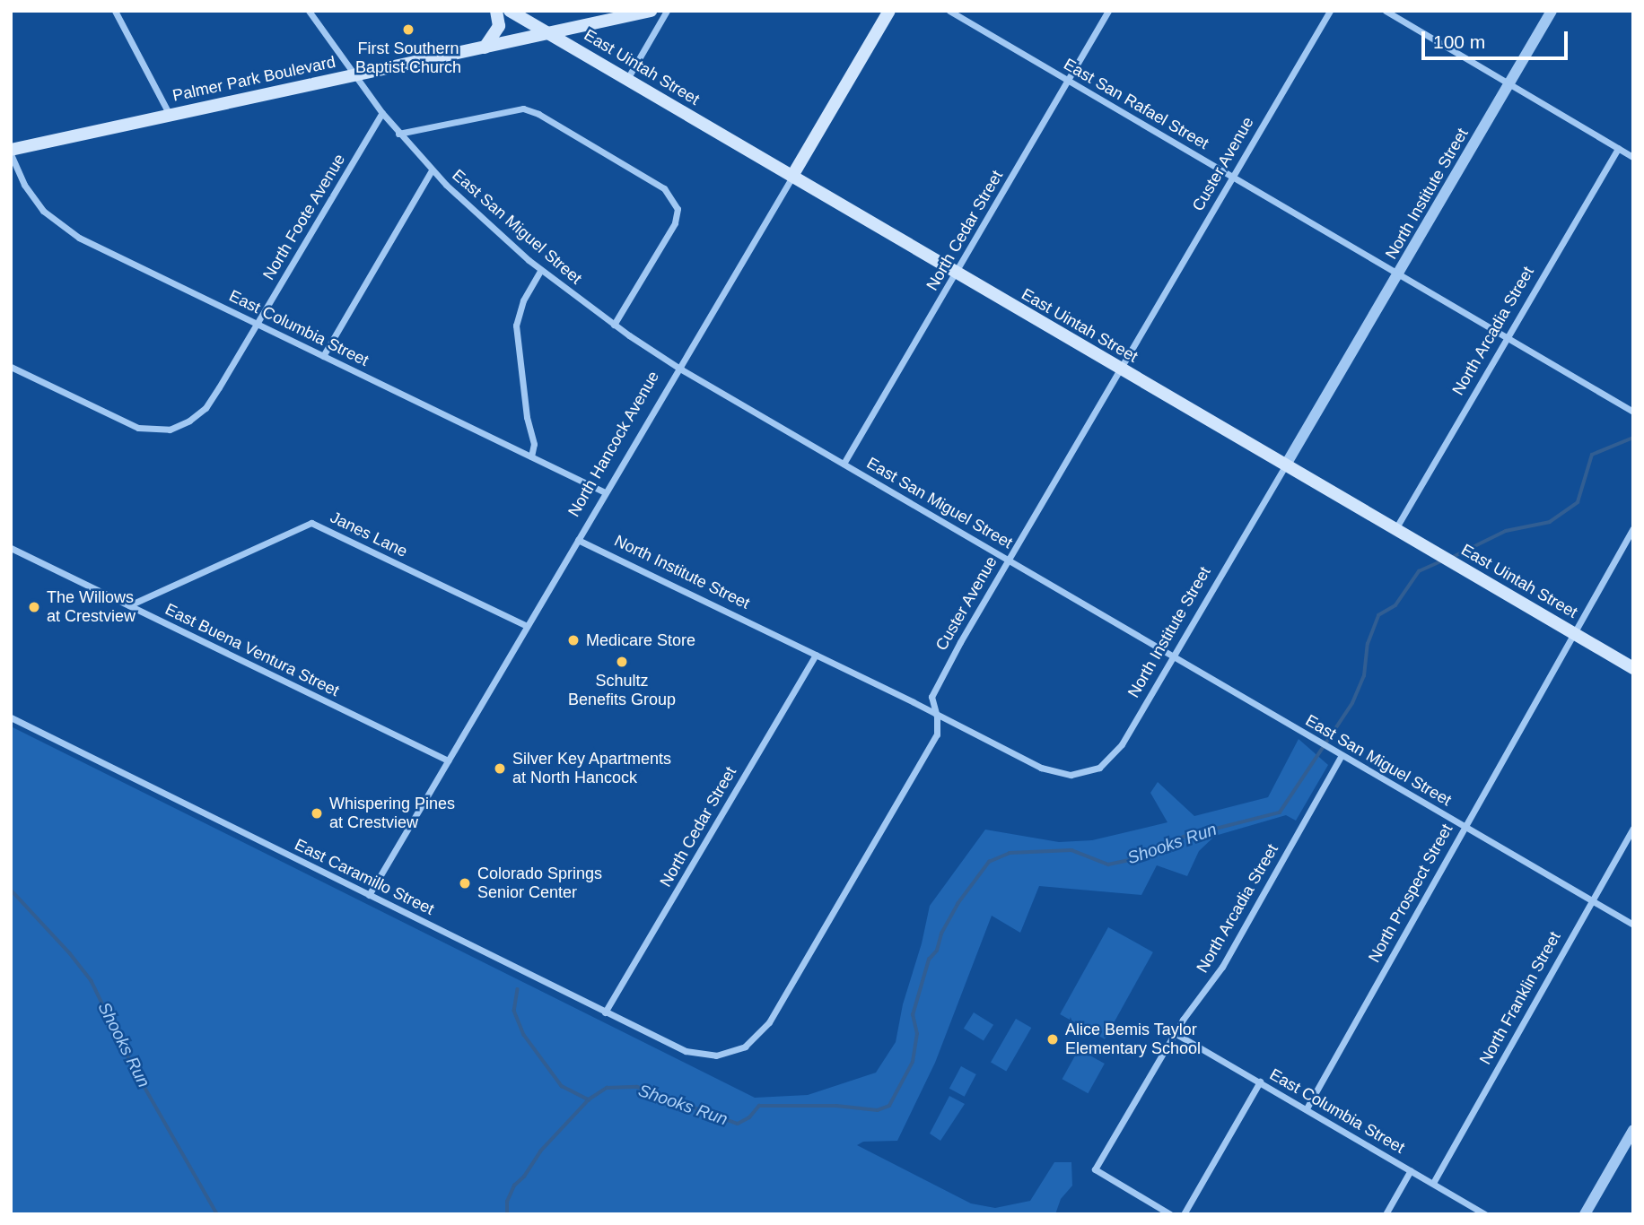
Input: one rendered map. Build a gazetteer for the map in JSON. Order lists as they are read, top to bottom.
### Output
{
  "streets": {
    "main road": ["East Uintah Street", "Palmer Park Boulevard", "North Hancock Avenue"],
    "street": [
      "East San Rafael Street",
      "Custer Avenue",
      "North Institute Street",
      "North Foote Avenue",
      "East San Miguel Street",
      "North Cedar Street",
      "East Columbia Street",
      "North Arcadia Street",
      "Janes Lane",
      "East Buena Ventura Street",
      "East Caramillo Street",
      "North Prospect Street",
      "North Franklin Street"
    ]
  },
  "crossings": [
    ["East Uintah Street", "Palmer Park Boulevard"],
    ["East Uintah Street", "Custer Avenue"],
    ["East Uintah Street", "North Institute Street"],
    ["East Uintah Street", "North Cedar Street"],
    ["East Uintah Street", "North Arcadia Street"],
    ["East Uintah Street", "North Hancock Avenue"],
    ["East Uintah Street", "North Prospect Street"],
    ["Palmer Park Boulevard", "East San Miguel Street"],
    ["East San Rafael Street", "Custer Avenue"],
    ["East San Rafael Street", "North Institute Street"],
    ["East San Rafael Street", "North Cedar Street"],
    ["East San Rafael Street", "North Arcadia Street"],
    ["Custer Avenue", "North Institute Street"],
    ["Custer Avenue", "East San Miguel Street"],
    ["Custer Avenue", "East Caramillo Street"],
    ["North Institute Street", "East San Miguel Street"],
    ["North Institute Street", "North Cedar Street"],
    ["North Institute Street", "North Hancock Avenue"],
    ["North Foote Avenue", "East San Miguel Street"],
    ["North Foote Avenue", "East Columbia Street"],
    ["East San Miguel Street", "North Cedar Street"],
    ["East San Miguel Street", "North Arcadia Street"],
    ["East San Miguel Street", "North Hancock Avenue"],
    ["East San Miguel Street", "North Prospect Street"],
    ["East San Miguel Street", "North Franklin Street"],
    ["North Cedar Street", "East Caramillo Street"],
    ["East Columbia Street", "North Arcadia Street"],
    ["East Columbia Street", "North Hancock Avenue"],
    ["East Columbia Street", "North Prospect Street"],
    ["East Columbia Street", "North Franklin Street"],
    ["North Hancock Avenue", "Janes Lane"],
    ["North Hancock Avenue", "East Buena Ventura Street"],
    ["North Hancock Avenue", "East Caramillo Street"],
    ["Janes Lane", "East Buena Ventura Street"]
  ],
  "water": ["Shooks Run"],
  "places": [
    "First Southern Baptist Church",
    "The Willows at Crestview",
    "Medicare Store",
    "Schultz Benefits Group",
    "Silver Key Apartments at North Hancock",
    "Whispering Pines at Crestview",
    "Colorado Springs Senior Center",
    "Alice Bemis Taylor Elementary School"
  ],
  "scale_bar": "100 m"
}
